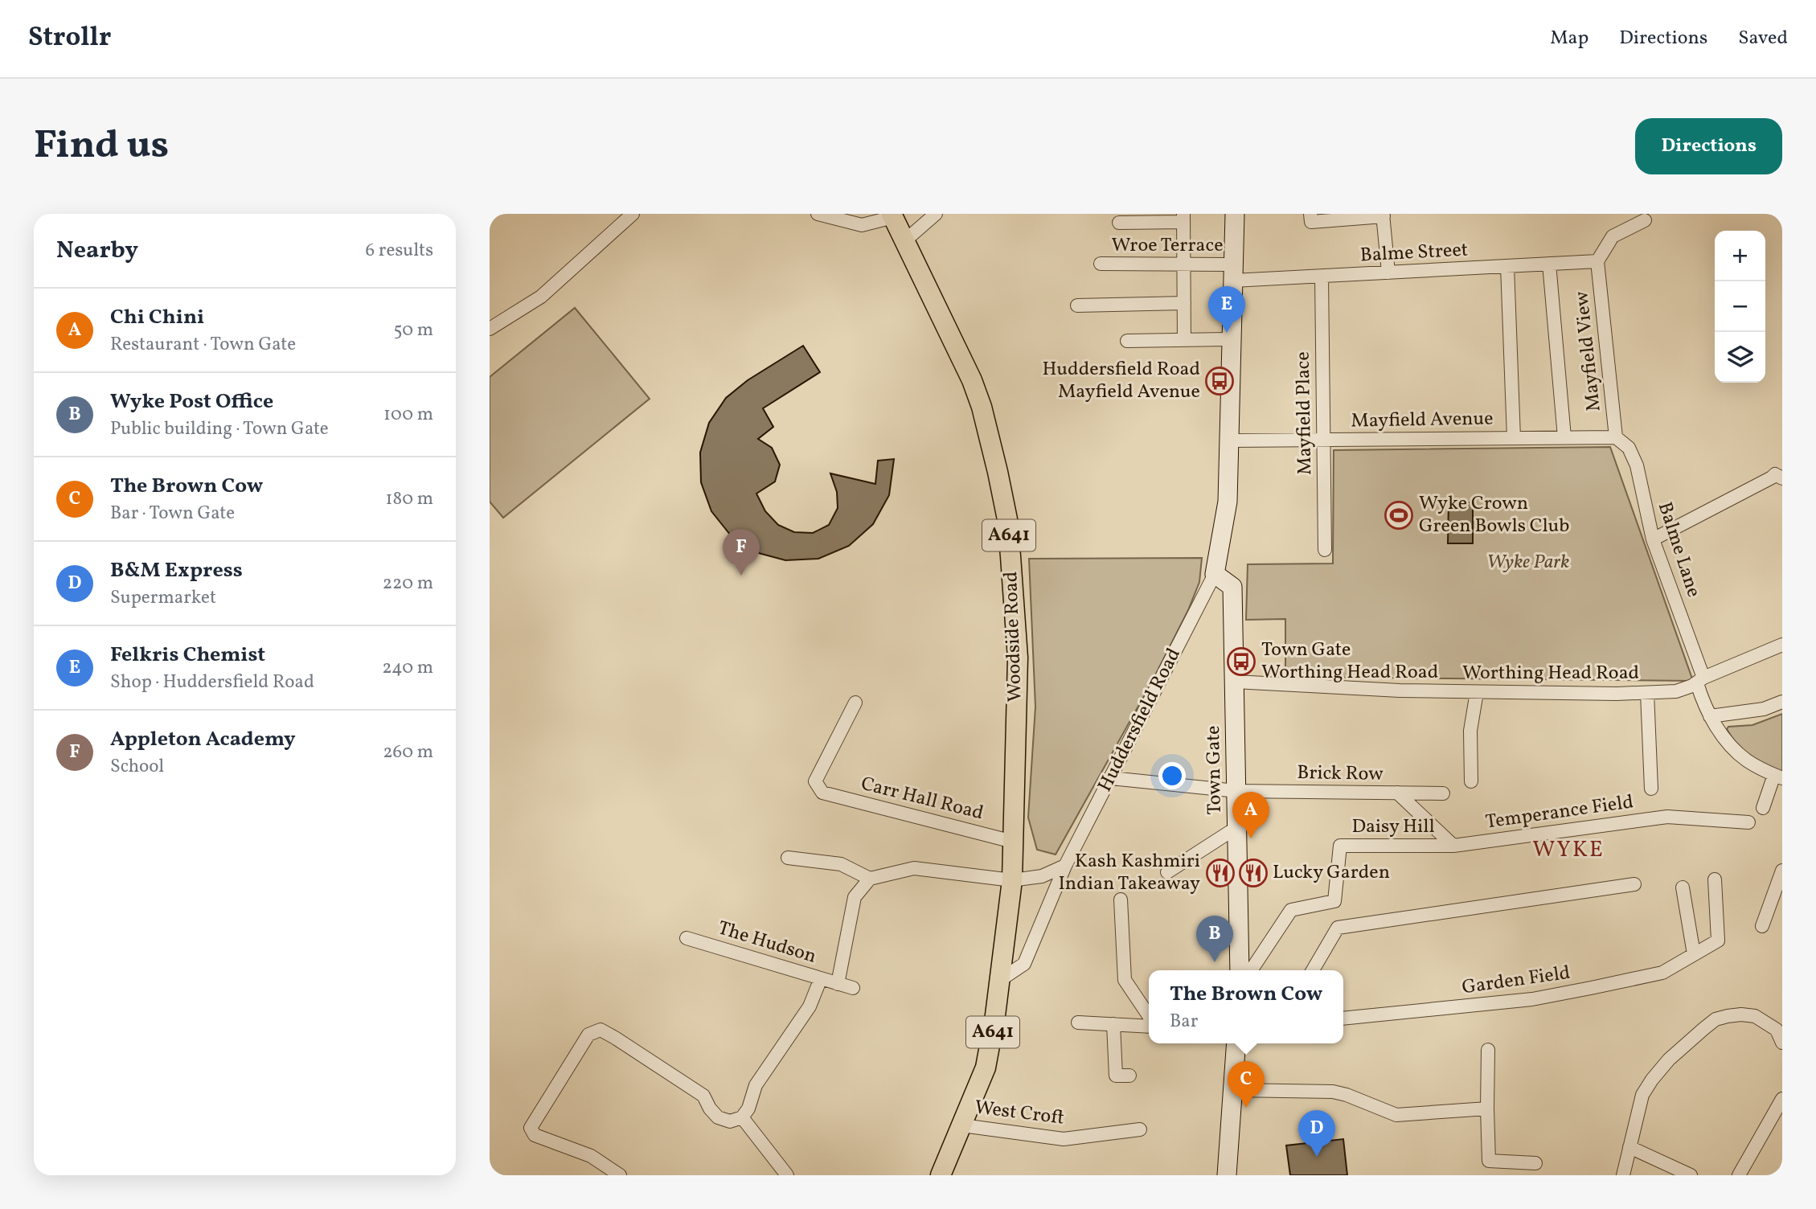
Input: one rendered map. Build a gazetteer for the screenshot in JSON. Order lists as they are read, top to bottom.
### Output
{
  "streets": {
    "main road": [
      "A641",
      "Woodside Road",
      "Huddersfield Road",
      "Town Gate"
    ],
    "street": [
      "Wroe Terrace",
      "Balme Street",
      "Mayfield View",
      "Mayfield Place",
      "Mayfield Avenue",
      "Balme Lane",
      "Worthing Head Road",
      "Brick Row",
      "Carr Hall Road",
      "Temperance Field",
      "Daisy Hill",
      "The Hudson",
      "Garden Field",
      "West Croft"
    ]
  },
  "crossings": [
    ["Wroe Terrace", "Balme Street"],
    ["Wroe Terrace", "Huddersfield Road"],
    ["Balme Street", "Mayfield View"],
    ["Balme Street", "Mayfield Place"],
    ["Balme Street", "Huddersfield Road"],
    ["Mayfield View", "Mayfield Avenue"],
    ["Mayfield View", "Balme Lane"],
    ["Mayfield Place", "Mayfield Avenue"],
    ["Mayfield Avenue", "Balme Lane"],
    ["Mayfield Avenue", "Huddersfield Road"],
    ["A641", "Woodside Road"],
    ["A641", "Huddersfield Road"],
    ["A641", "West Croft"],
    ["Balme Lane", "Worthing Head Road"],
    ["Woodside Road", "Carr Hall Road"],
    ["Worthing Head Road", "Town Gate"],
    ["Huddersfield Road", "Town Gate"],
    ["Huddersfield Road", "Brick Row"],
    ["Town Gate", "Brick Row"],
    ["Temperance Field", "Daisy Hill"]
  ],
  "districts": ["WYKE"],
  "parks": ["Wyke Park"],
  "places": {
    "bus stop": ["Huddersfield Road Mayfield Avenue", "Town Gate Worthing Head Road"],
    "sports": ["Wyke Crown Green Bowls Club"],
    "restaurant": ["Kash Kashmiri Indian Takeaway", "Lucky Garden"]
  },
  "page": {
    "header": "Strollr",
    "nav": ["Map", "Directions", "Saved"],
    "buttons": "Directions",
    "title": "Find us",
    "heading": ["Nearby", "6 results"],
    "map_buttons": ["+", "−"],
    "pins": [
      "E",
      "F",
      "A",
      "B",
      "C",
      "D"
    ],
    "list": [
      {
        "mark": "A",
        "name": "Chi Chini",
        "note": "Restaurant · Town Gate",
        "value": "50 m"
      },
      {
        "mark": "B",
        "name": "Wyke Post Office",
        "note": "Public building · Town Gate",
        "value": "100 m"
      },
      {
        "mark": "C",
        "name": "The Brown Cow",
        "note": "Bar · Town Gate",
        "value": "180 m"
      },
      {
        "mark": "D",
        "name": "B&M Express",
        "note": "Supermarket",
        "value": "220 m"
      },
      {
        "mark": "E",
        "name": "Felkris Chemist",
        "note": "Shop · Huddersfield Road",
        "value": "240 m"
      },
      {
        "mark": "F",
        "name": "Appleton Academy",
        "note": "School",
        "value": "260 m"
      }
    ],
    "popup": ["The Brown Cow", "Bar"]
  }
}
